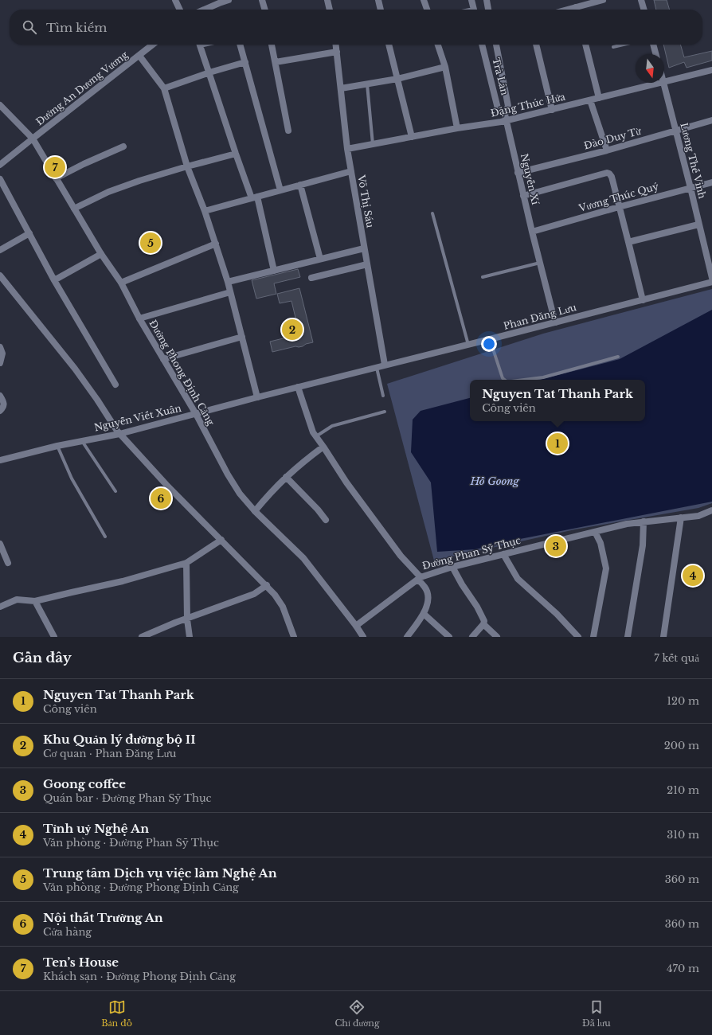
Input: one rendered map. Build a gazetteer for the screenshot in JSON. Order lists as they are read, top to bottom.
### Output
{
  "streets": {
    "street": [
      "Trà Lân",
      "Đường An Dương Vương",
      "Đặng Thúc Hứa",
      "Đào Duy Từ",
      "Lương Thế Vinh",
      "Nguyễn Xí",
      "Vương Thúc Quý",
      "Võ Thị Sáu",
      "Phan Đăng Lưu",
      "Đường Phong Định Cảng",
      "Nguyễn Viết Xuân",
      "Đường Phan Sỹ Thục"
    ]
  },
  "crossings": [
    ["Trà Lân", "Đặng Thúc Hứa"],
    ["Trà Lân", "Nguyễn Xí"],
    ["Đường An Dương Vương", "Đường Phong Định Cảng"],
    ["Đặng Thúc Hứa", "Lương Thế Vinh"],
    ["Đặng Thúc Hứa", "Nguyễn Xí"],
    ["Đặng Thúc Hứa", "Võ Thị Sáu"],
    ["Đào Duy Từ", "Lương Thế Vinh"],
    ["Đào Duy Từ", "Nguyễn Xí"],
    ["Lương Thế Vinh", "Vương Thúc Quý"],
    ["Nguyễn Xí", "Vương Thúc Quý"],
    ["Nguyễn Xí", "Phan Đăng Lưu"],
    ["Võ Thị Sáu", "Phan Đăng Lưu"],
    ["Phan Đăng Lưu", "Nguyễn Viết Xuân"],
    ["Phan Đăng Lưu", "Đường Phan Sỹ Thục"],
    ["Đường Phong Định Cảng", "Nguyễn Viết Xuân"],
    ["Nguyễn Viết Xuân", "Đường Phan Sỹ Thục"]
  ],
  "water": ["Hồ Goong"],
  "north": "bottom",
  "page": {
    "search": "Tìm kiếm",
    "pins": [
      "7",
      "5",
      "2",
      "1",
      "6",
      "3",
      "4"
    ],
    "popup": ["Nguyen Tat Thanh Park", "Công viên"],
    "heading": ["Gần đây", "7 kết quả"],
    "list": [
      {
        "mark": "1",
        "name": "Nguyen Tat Thanh Park",
        "note": "Công viên",
        "value": "120 m"
      },
      {
        "mark": "2",
        "name": "Khu Quản lý đường bộ II",
        "note": "Cơ quan · Phan Đăng Lưu",
        "value": "200 m"
      },
      {
        "mark": "3",
        "name": "Goong coffee",
        "note": "Quán bar · Đường Phan Sỹ Thục",
        "value": "210 m"
      },
      {
        "mark": "4",
        "name": "Tỉnh uỷ Nghệ An",
        "note": "Văn phòng · Đường Phan Sỹ Thục",
        "value": "310 m"
      },
      {
        "mark": "5",
        "name": "Trung tâm Dịch vụ việc làm Nghệ An",
        "note": "Văn phòng · Đường Phong Định Cảng",
        "value": "360 m"
      },
      {
        "mark": "6",
        "name": "Nội thất Trường An",
        "note": "Cửa hàng",
        "value": "360 m"
      },
      {
        "mark": "7",
        "name": "Ten’s House",
        "note": "Khách sạn · Đường Phong Định Cảng",
        "value": "470 m"
      }
    ],
    "nav": ["Bản đồ", "Chỉ đường", "Đã lưu"]
  }
}
